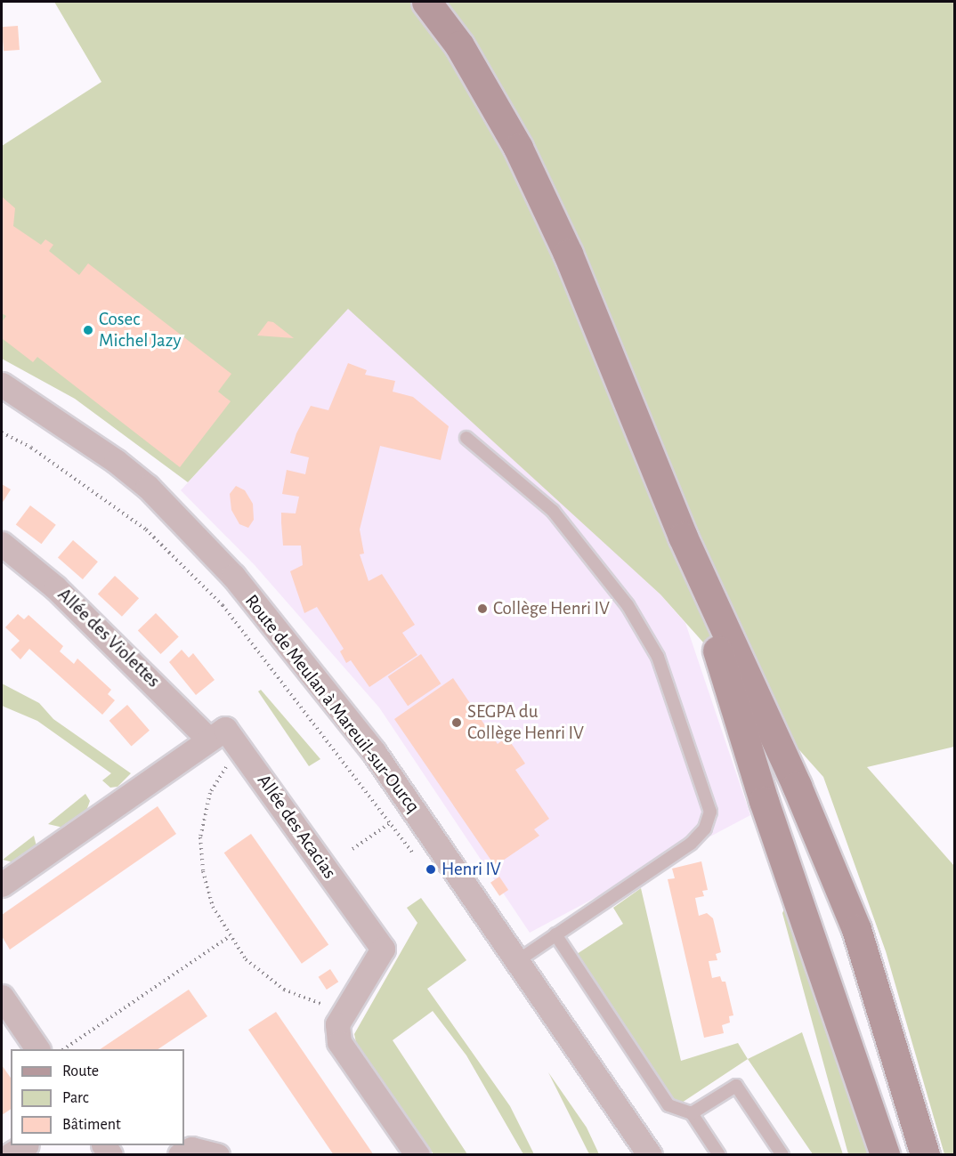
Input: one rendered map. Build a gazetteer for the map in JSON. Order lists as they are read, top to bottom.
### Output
{
  "streets": {
    "street": ["Allée des Violettes", "Route de Meulan à Mareuil-sur-Ourcq", "Allée des Acacias"]
  },
  "crossings": [
    ["Allée des Violettes", "Allée des Acacias"]
  ],
  "places": [
    "Cosec Michel Jazy",
    "Collège Henri IV",
    "SEGPA du Collège Henri IV",
    "Henri IV"
  ],
  "legend": ["Route", "Parc", "Bâtiment"]
}
